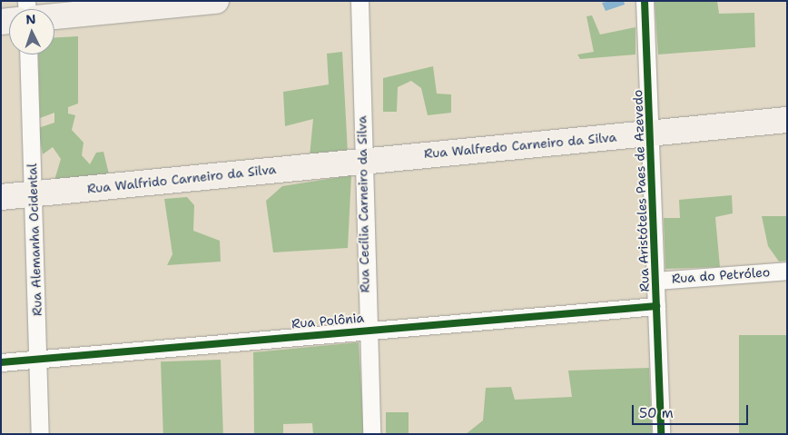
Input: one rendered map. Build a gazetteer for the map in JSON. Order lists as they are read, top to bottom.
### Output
{
  "streets": {
    "main road": ["Rua Walfredo Carneiro da Silva", "Rua Walfrido Carneiro da Silva"],
    "street": [
      "Rua Aristóteles Paes de Azevedo",
      "Rua Cecília Carneiro da Silva",
      "Rua Alemanha Ocidental",
      "Rua do Petróleo",
      "Rua Polônia"
    ]
  },
  "crossings": [
    ["Rua Walfredo Carneiro da Silva", "Rua Walfrido Carneiro da Silva"],
    ["Rua Walfredo Carneiro da Silva", "Rua Aristóteles Paes de Azevedo"],
    ["Rua Walfredo Carneiro da Silva", "Rua Cecília Carneiro da Silva"],
    ["Rua Walfrido Carneiro da Silva", "Rua Cecília Carneiro da Silva"],
    ["Rua Walfrido Carneiro da Silva", "Rua Alemanha Ocidental"],
    ["Rua Aristóteles Paes de Azevedo", "Rua do Petróleo"],
    ["Rua Aristóteles Paes de Azevedo", "Rua Polônia"],
    ["Rua Cecília Carneiro da Silva", "Rua Polônia"],
    ["Rua Alemanha Ocidental", "Rua Polônia"]
  ],
  "scale_bar": "50 m",
  "north": "top"
}
